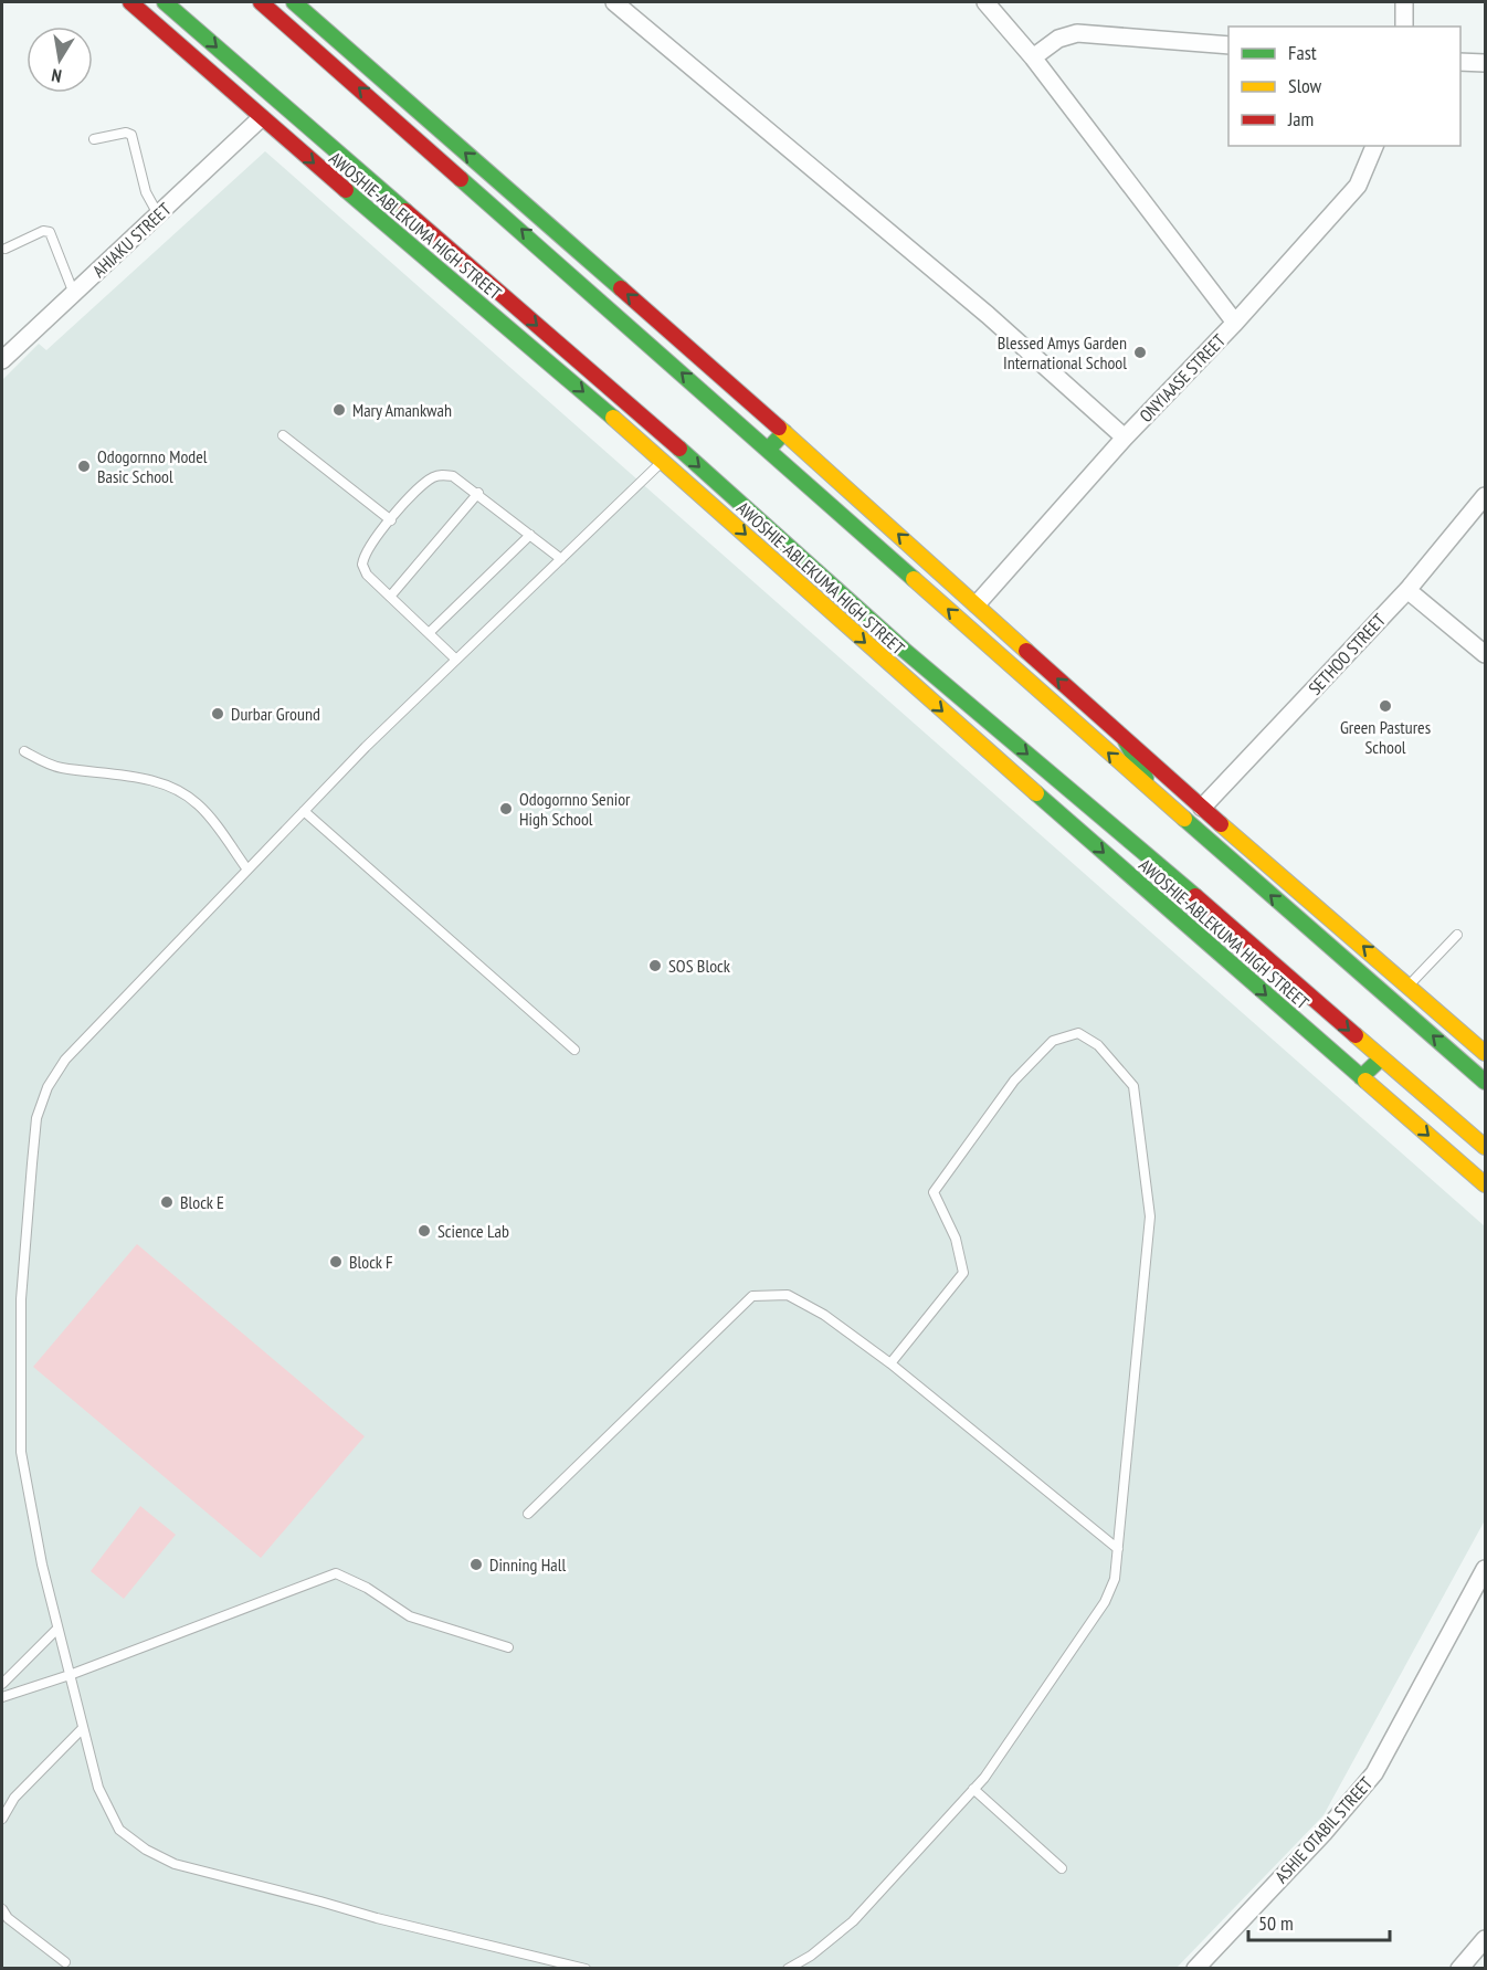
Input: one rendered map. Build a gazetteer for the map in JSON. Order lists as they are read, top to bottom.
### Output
{
  "streets": {
    "main road": ["AWOSHIE-ABLEKUMA HIGH STREET"],
    "street": [
      "AHIAKU STREET",
      "ONYIAASE STREET",
      "SETHOO STREET",
      "ASHIE OTABIL STREET"
    ]
  },
  "crossings": [
    ["AWOSHIE-ABLEKUMA HIGH STREET", "AHIAKU STREET"]
  ],
  "places": [
    "Blessed Amys Garden International School",
    "Mary Amankwah",
    "Odogornno Model Basic School",
    "Green Pastures School",
    "Durbar Ground",
    "Odogornno Senior High School",
    "SOS Block",
    "Block E",
    "Science Lab",
    "Block F",
    "Dinning Hall"
  ],
  "legend": ["Fast", "Slow", "Jam"],
  "scale_bar": "50 m",
  "north": "bottom"
}
